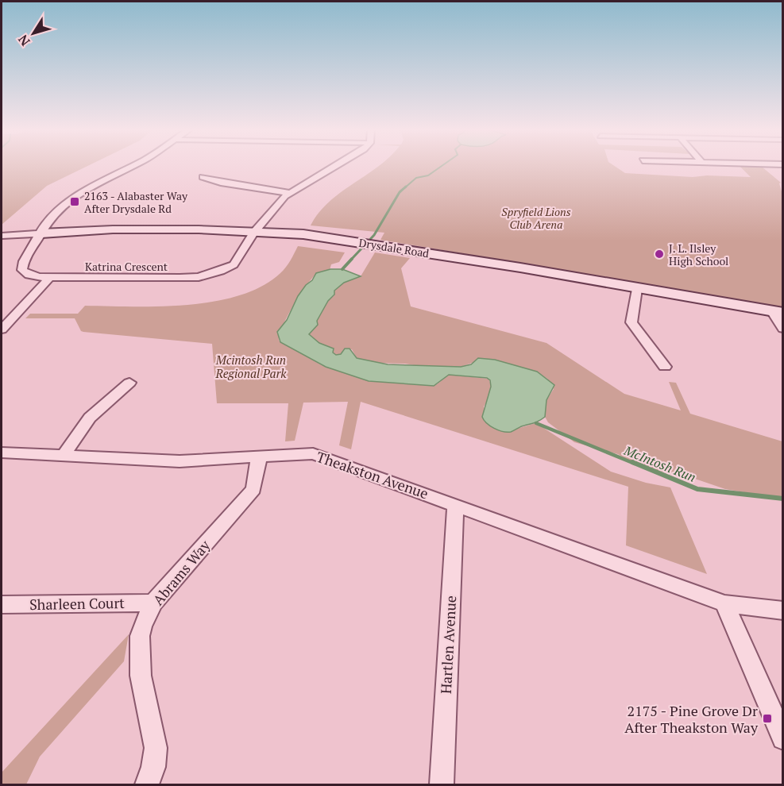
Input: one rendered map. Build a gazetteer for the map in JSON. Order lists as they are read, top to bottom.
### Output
{
  "streets": {
    "street": [
      "Drysdale Road",
      "Katrina Crescent",
      "Theakston Avenue",
      "Abrams Way",
      "Sharleen Court",
      "Hartlen Avenue"
    ]
  },
  "crossings": [
    ["Drysdale Road", "Katrina Crescent"],
    ["Theakston Avenue", "Abrams Way"],
    ["Theakston Avenue", "Hartlen Avenue"],
    ["Abrams Way", "Sharleen Court"]
  ],
  "water": ["McIntosh Run"],
  "parks": ["Spryfield Lions Club Arena", "Mcintosh Run Regional Park"],
  "places": {
    "transit": ["2163 - Alabaster Way After Drysdale Rd", "2175 - Pine Grove Dr After Theakston Way"],
    "other": ["J. L. Ilsley High School"]
  },
  "north": "bottom left"
}
